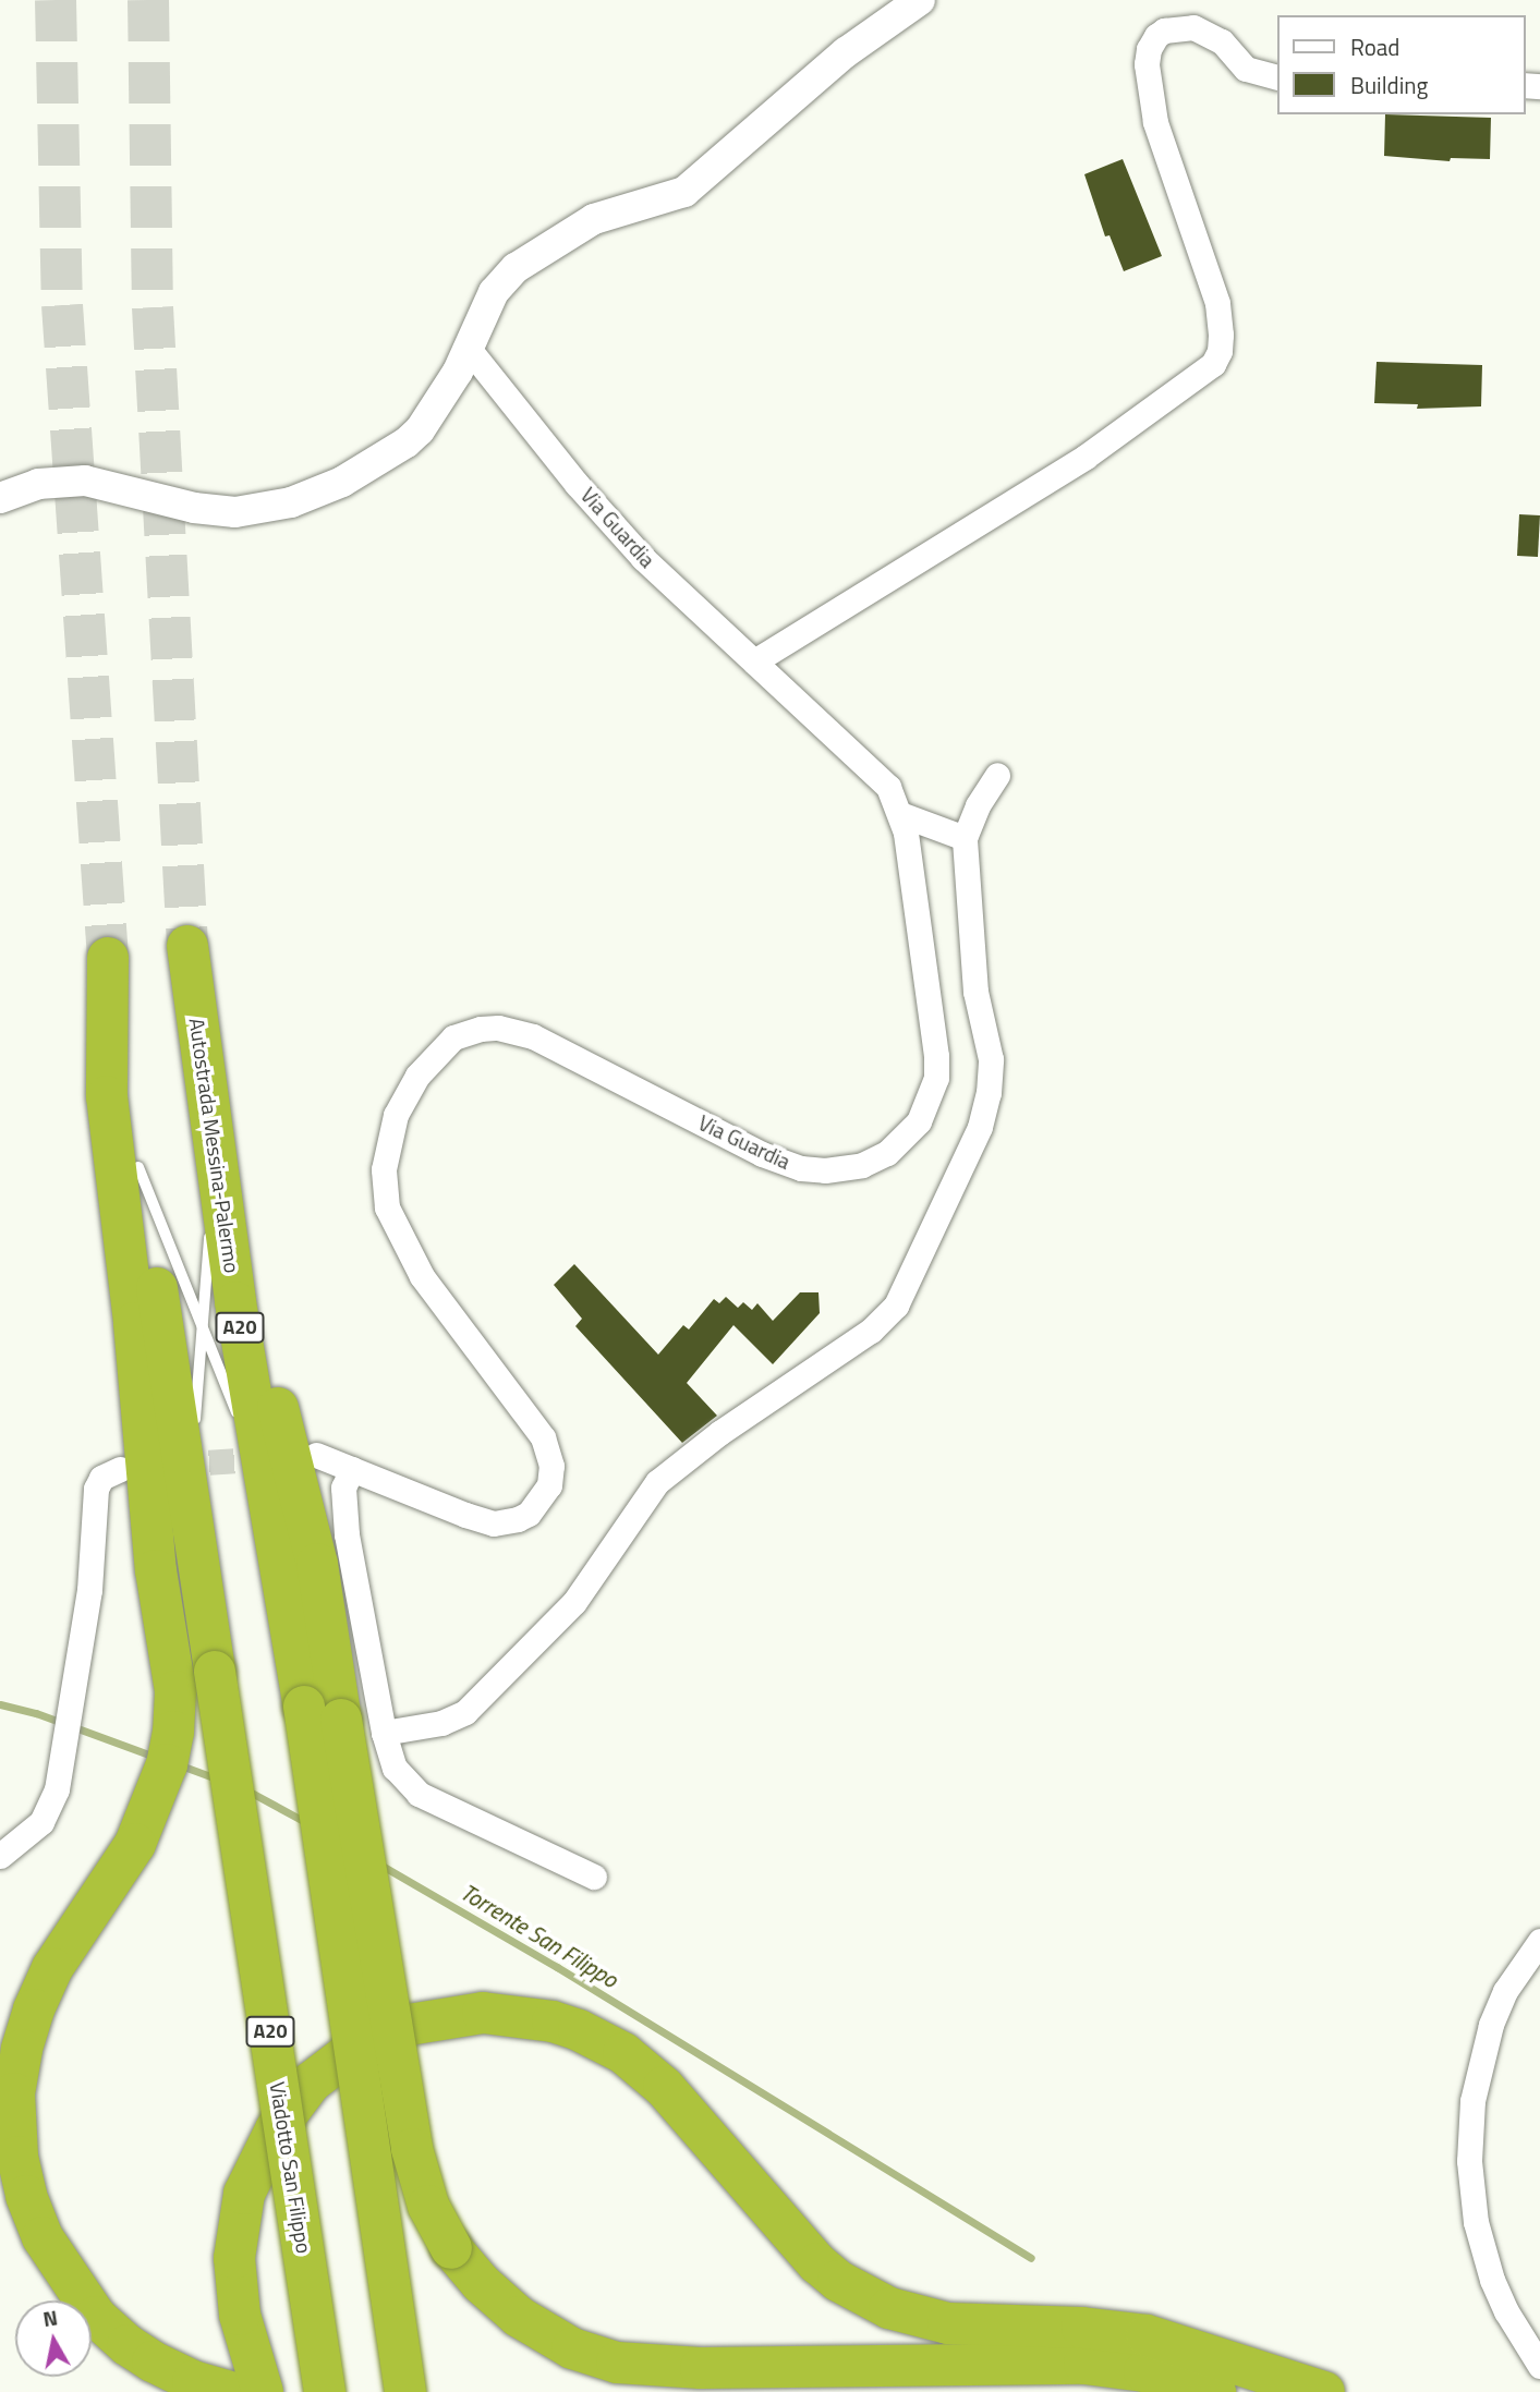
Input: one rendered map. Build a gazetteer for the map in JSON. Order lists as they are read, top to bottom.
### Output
{
  "streets": {
    "highway": ["Autostrada Messina-Palermo", "A20", "Viadotto San Filippo"],
    "street": ["Via Guardia"]
  },
  "crossings": [
    ["Autostrada Messina-Palermo", "A20"],
    ["A20", "Viadotto San Filippo"]
  ],
  "water": ["Torrente San Filippo"],
  "legend": ["Road", "Building"],
  "north": "top"
}
